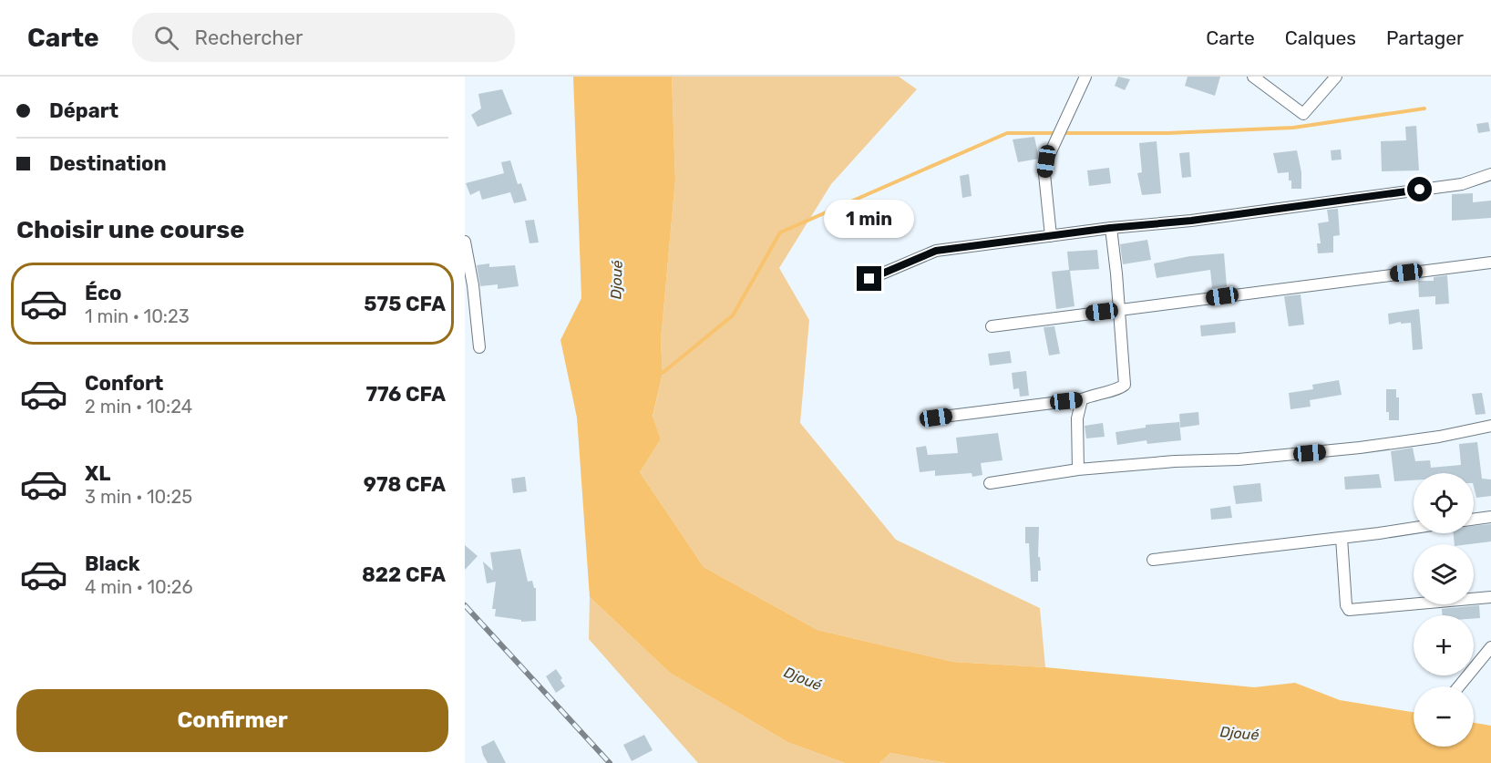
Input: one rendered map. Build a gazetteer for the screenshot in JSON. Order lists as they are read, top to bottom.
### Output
{
  "water": ["Djoué"],
  "page": {
    "header": "Carte",
    "search": "Rechercher",
    "nav": ["Carte", "Calques", "Partager"],
    "banner": ["Départ", "Destination"],
    "heading": "Choisir une course",
    "bubble": "1 min",
    "list": [
      {
        "name": "Éco",
        "note": "1 min · 10:23",
        "value": "575 CFA"
      },
      {
        "name": "Confort",
        "note": "2 min · 10:24",
        "value": "776 CFA"
      },
      {
        "name": "XL",
        "note": "3 min · 10:25",
        "value": "978 CFA"
      },
      {
        "name": "Black",
        "note": "4 min · 10:26",
        "value": "822 CFA"
      }
    ],
    "map_buttons": ["+", "−"],
    "buttons": "Confirmer"
  }
}
